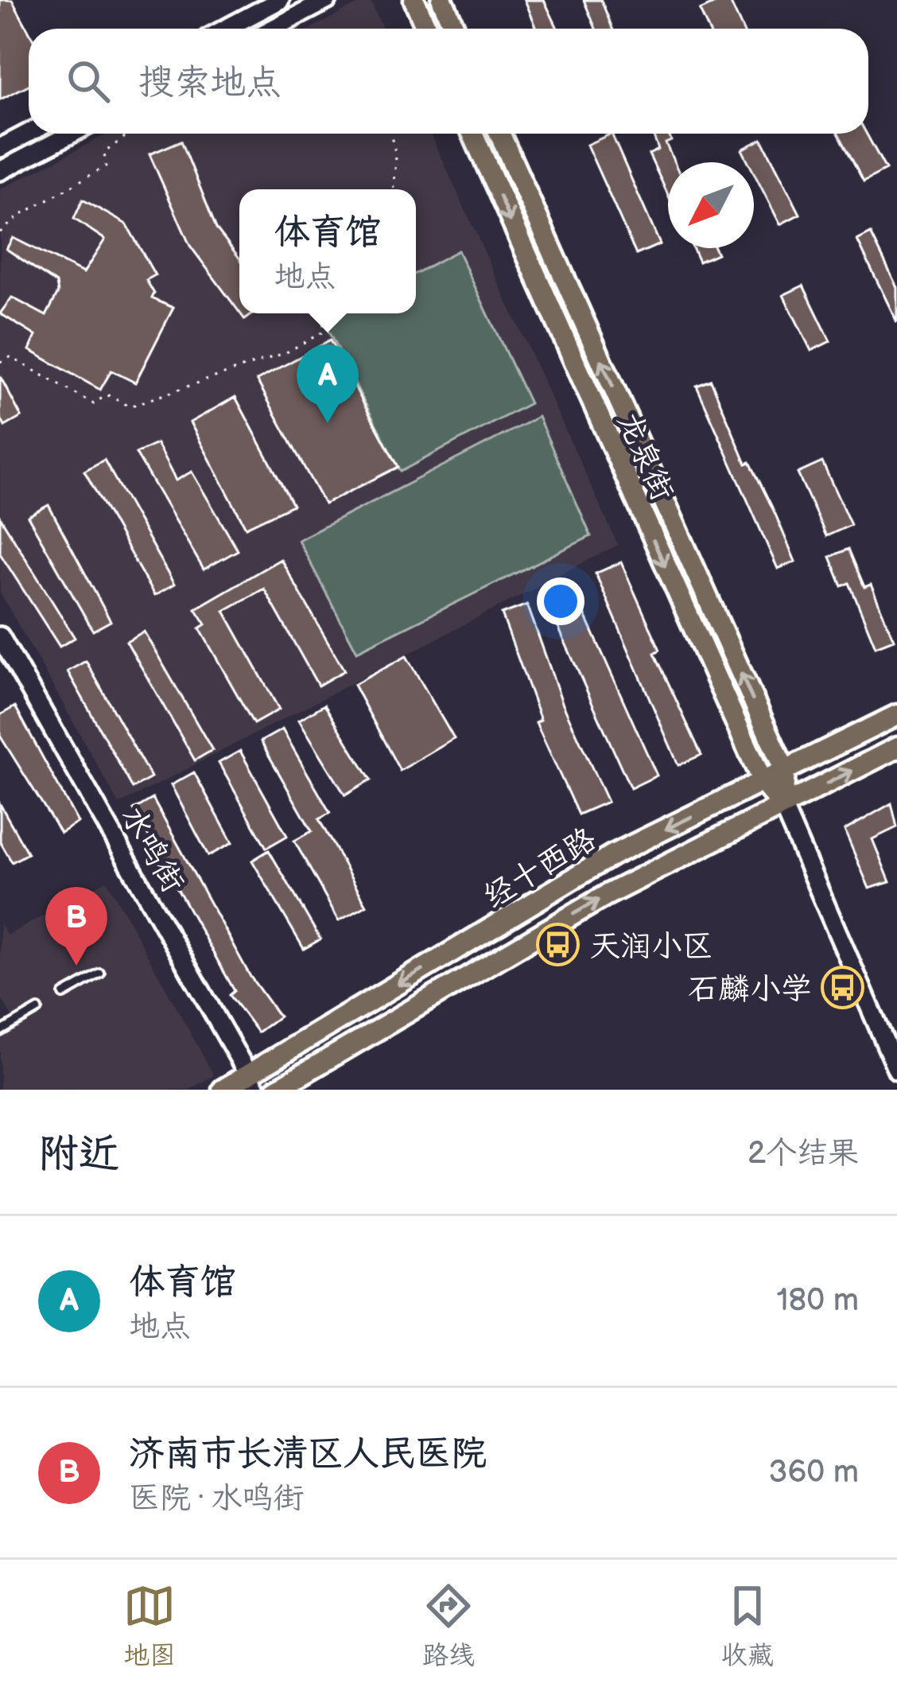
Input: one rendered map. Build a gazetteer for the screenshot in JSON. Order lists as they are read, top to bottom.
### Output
{
  "streets": {
    "main road": ["龙泉街", "水鸣街", "经十西路"]
  },
  "crossings": [
    ["龙泉街", "经十西路"],
    ["水鸣街", "经十西路"]
  ],
  "places": {
    "bus stop": ["天润小区", "石麟小学"]
  },
  "north": "bottom left",
  "page": {
    "search": "搜索地点",
    "popup": ["体育馆", "地点"],
    "pins": ["A", "B"],
    "heading": ["附近", "2个结果"],
    "list": [
      {
        "mark": "A",
        "name": "体育馆",
        "note": "地点",
        "value": "180 m"
      },
      {
        "mark": "B",
        "name": "济南市长清区人民医院",
        "note": "医院 · 水鸣街",
        "value": "360 m"
      }
    ],
    "nav": ["地图", "路线", "收藏"]
  }
}
